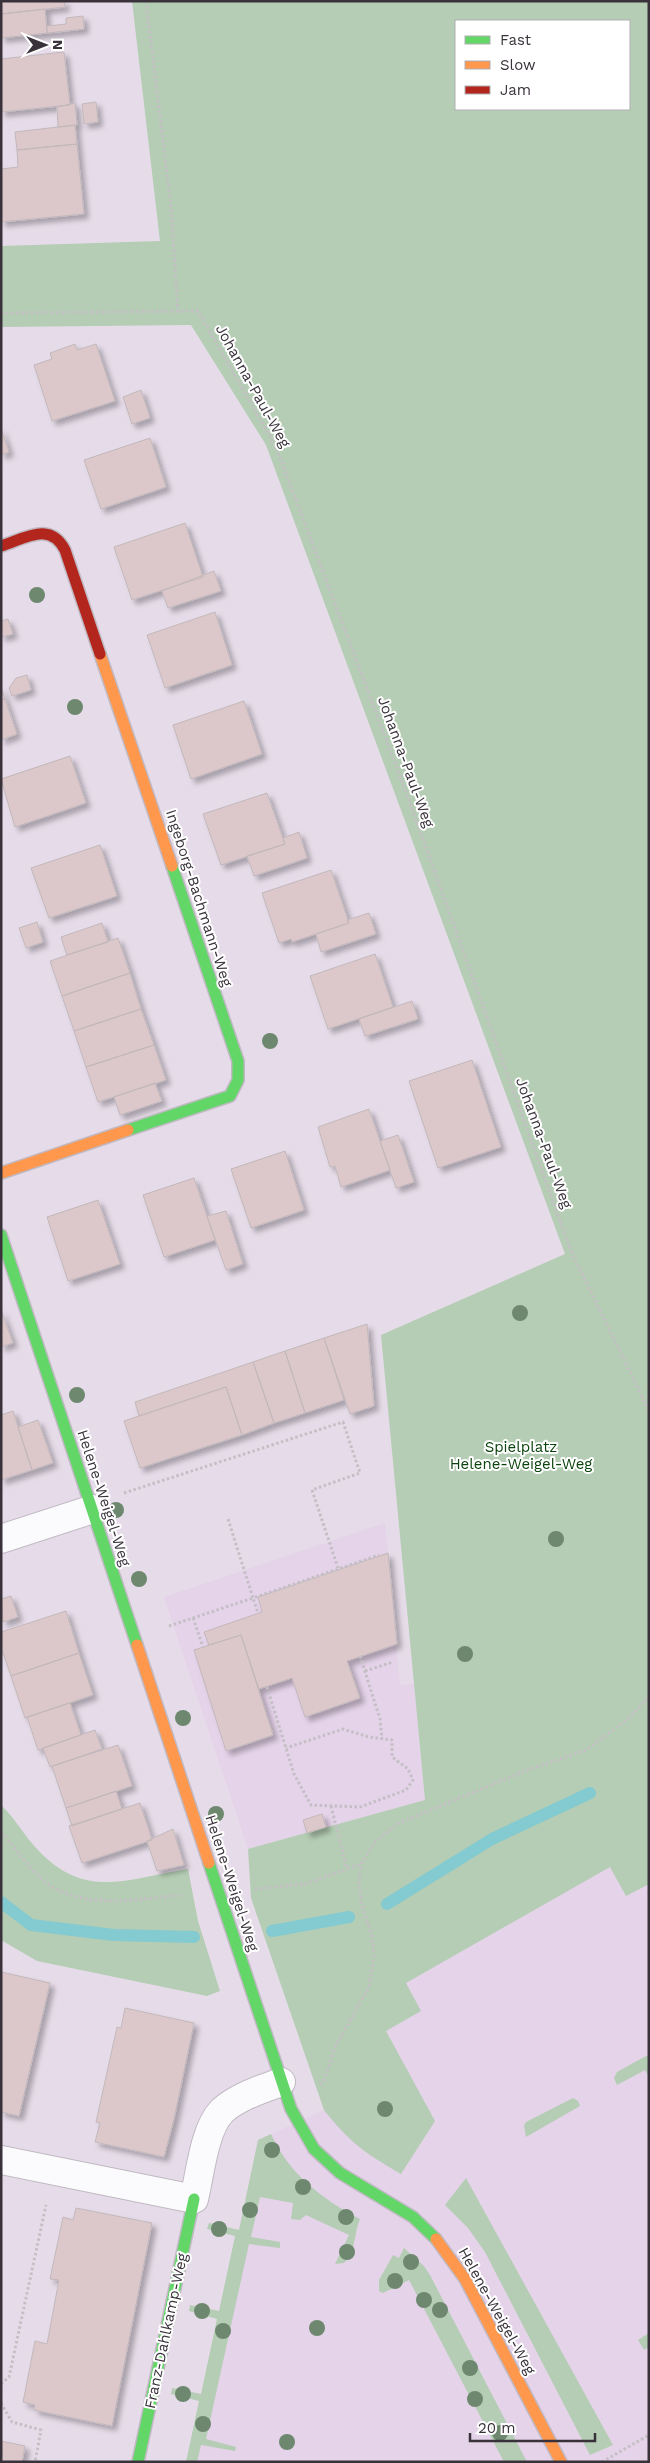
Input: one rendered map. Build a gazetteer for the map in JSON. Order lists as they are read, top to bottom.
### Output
{
  "streets": {
    "street": ["Ingeborg-Bachmann-Weg", "Helene-Weigel-Weg", "Franz-Dahlkamp-Weg"],
    "path": ["Johanna-Paul-Weg"]
  },
  "crossings": [
    ["Helene-Weigel-Weg", "Franz-Dahlkamp-Weg"]
  ],
  "parks": ["Spielplatz Helene-Weigel-Weg"],
  "legend": ["Fast", "Slow", "Jam"],
  "scale_bar": "20 m",
  "north": "right"
}
